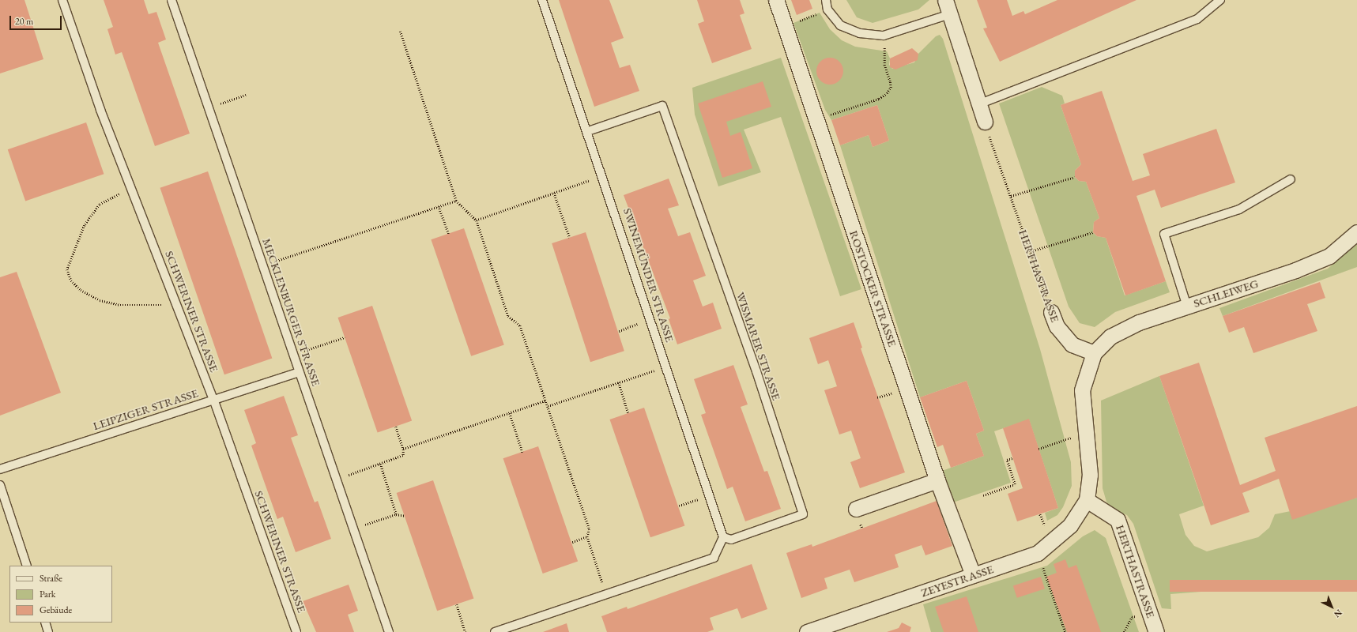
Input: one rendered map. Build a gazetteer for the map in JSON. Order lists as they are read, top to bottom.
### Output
{
  "streets": {
    "street": [
      "HERTHASTRASSE",
      "ROSTOCKER STRASSE",
      "SCHLEIWEG",
      "ZEYESTRASSE"
    ],
    "lane": [
      "SWINEMÜNDER STRASSE",
      "SCHWERINER STRASSE",
      "MECKLENBURGER STRASSE",
      "WISMARER STRASSE",
      "LEIPZIGER STRASSE"
    ]
  },
  "crossings": [
    ["SWINEMÜNDER STRASSE", "WISMARER STRASSE"],
    ["HERTHASTRASSE", "SCHLEIWEG"],
    ["HERTHASTRASSE", "ZEYESTRASSE"],
    ["ROSTOCKER STRASSE", "ZEYESTRASSE"],
    ["SCHWERINER STRASSE", "LEIPZIGER STRASSE"],
    ["MECKLENBURGER STRASSE", "LEIPZIGER STRASSE"]
  ],
  "legend": ["Straße", "Park", "Gebäude"],
  "scale_bar": "20 m",
  "north": "bottom right"
}
